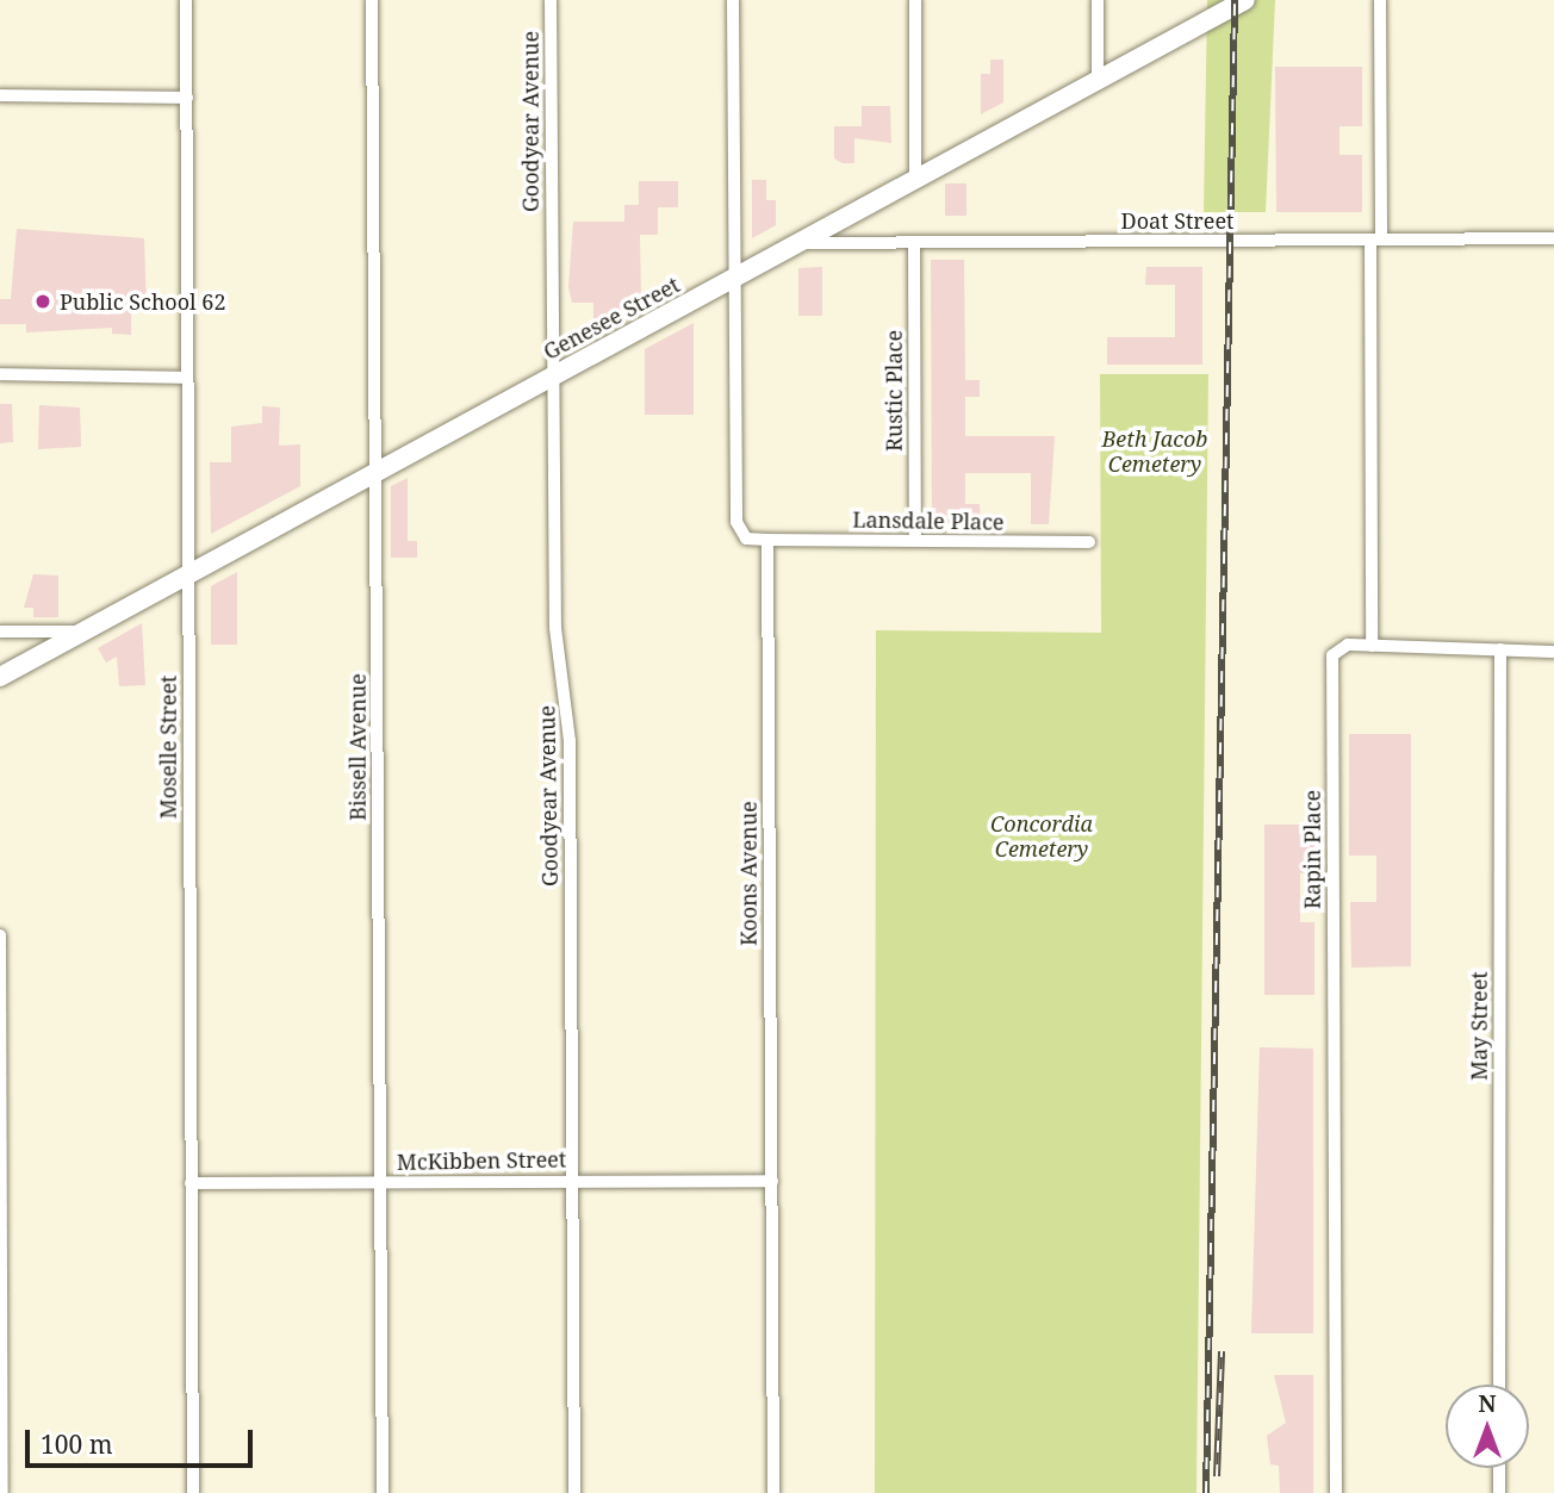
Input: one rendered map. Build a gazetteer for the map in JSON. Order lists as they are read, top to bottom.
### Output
{
  "streets": {
    "main road": ["Genesee Street"],
    "street": [
      "Goodyear Avenue",
      "Doat Street",
      "Rustic Place",
      "Lansdale Place",
      "Moselle Street",
      "Bissell Avenue",
      "Rapin Place",
      "Koons Avenue",
      "May Street",
      "McKibben Street"
    ]
  },
  "crossings": [
    ["Goodyear Avenue", "Genesee Street"],
    ["Goodyear Avenue", "McKibben Street"],
    ["Doat Street", "Genesee Street"],
    ["Doat Street", "Rustic Place"],
    ["Genesee Street", "Moselle Street"],
    ["Genesee Street", "Bissell Avenue"],
    ["Rustic Place", "Lansdale Place"],
    ["Lansdale Place", "Koons Avenue"],
    ["Moselle Street", "McKibben Street"],
    ["Bissell Avenue", "McKibben Street"],
    ["Koons Avenue", "McKibben Street"]
  ],
  "parks": ["Beth Jacob Cemetery", "Concordia Cemetery"],
  "places": ["Public School 62"],
  "scale_bar": "100 m",
  "north": "top"
}
